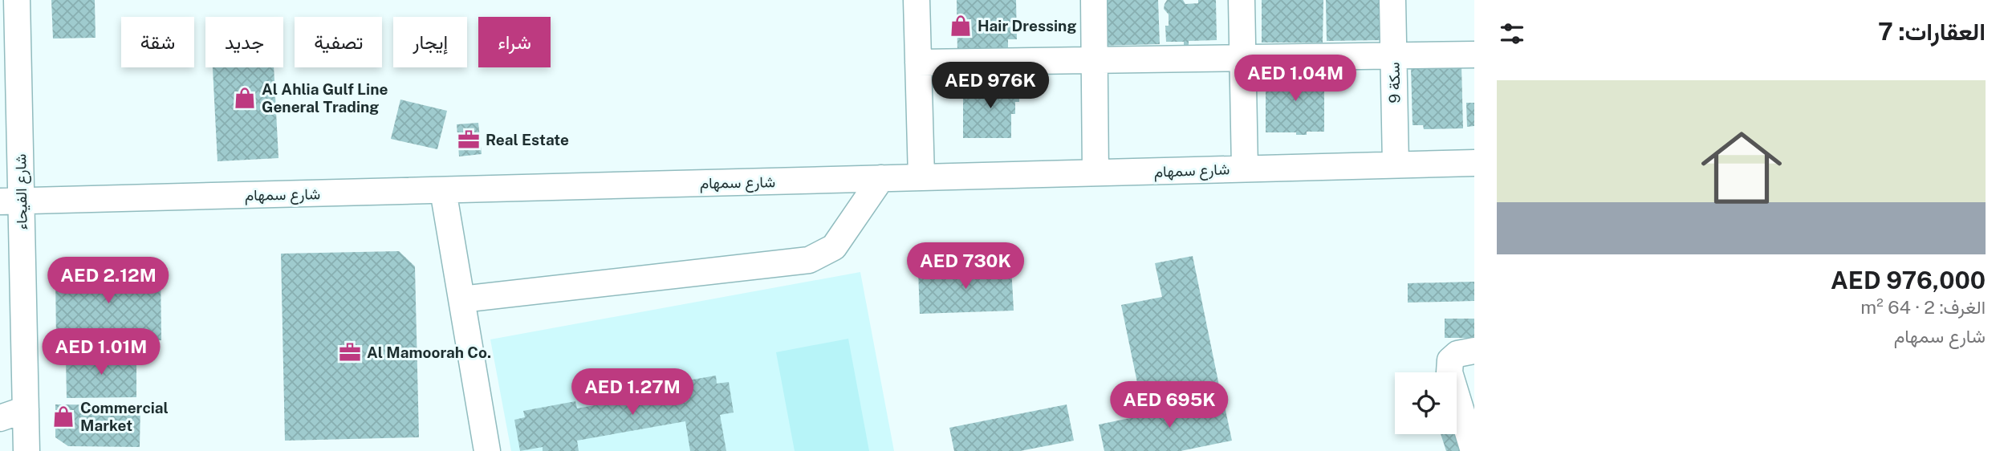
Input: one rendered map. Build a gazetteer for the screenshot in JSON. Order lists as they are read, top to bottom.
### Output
{
  "streets": {
    "street": ["سكة 9", "شارع سمهام", "شارع الفيحاء"]
  },
  "crossings": [
    ["سكة 9", "شارع سمهام"],
    ["شارع سمهام", "شارع الفيحاء"]
  ],
  "places": {
    "shop": ["Hair Dressing", "Al Ahlia Gulf Line General Trading", "Commercial Market"],
    "office": ["Real Estate", "Al Mamoorah Co."]
  },
  "page": {
    "heading": "العقارات: 7",
    "chip": [
      "شراء",
      "إيجار",
      "تصفية",
      "جديد",
      "شقة"
    ],
    "price": [
      "AED 1.04M",
      "AED 976K",
      "AED 730K",
      "AED 2.12M",
      "AED 1.01M",
      "AED 1.27M",
      "AED 695K"
    ],
    "list": [
      {
        "name": "AED 976,000",
        "note": "الغرف: 2 · 64 m² · شارع سمهام"
      }
    ]
  }
}
